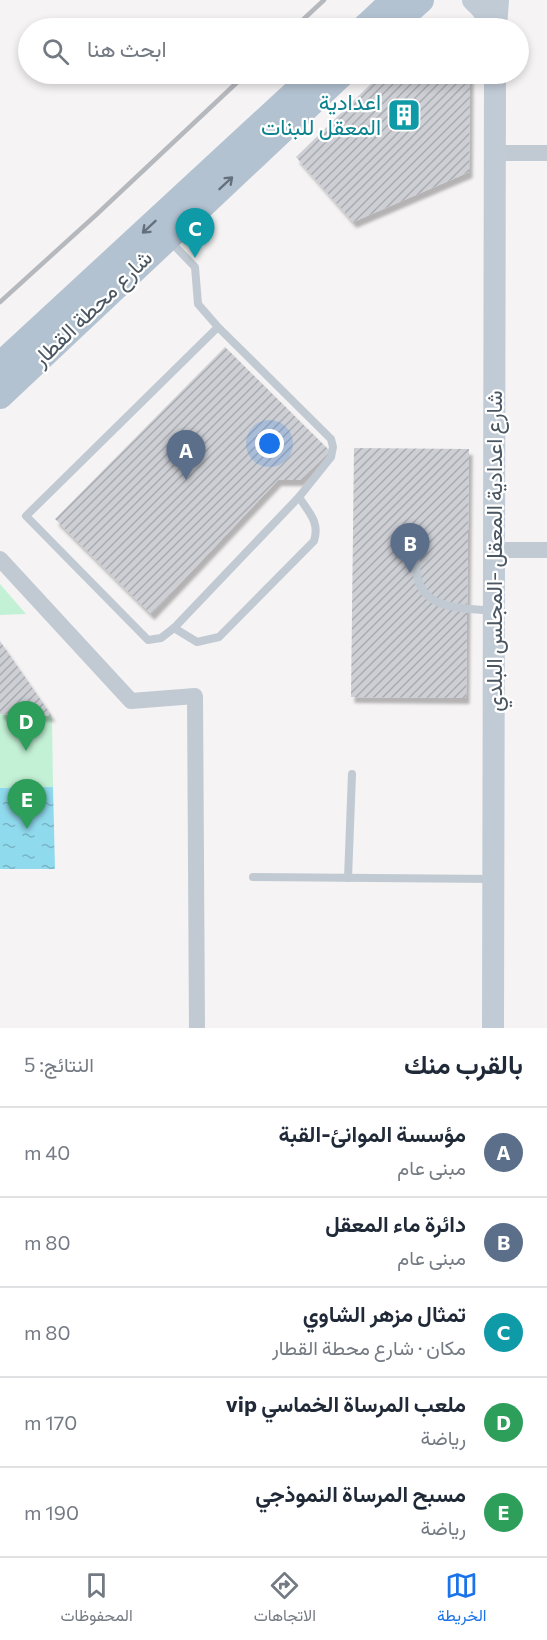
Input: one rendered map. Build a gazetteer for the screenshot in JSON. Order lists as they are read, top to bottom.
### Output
{
  "streets": {
    "main road": ["شارع محطة القطار"],
    "street": ["شارع اعدادية المعقل -المجلس البلدي"]
  },
  "places": {
    "building": ["اعدادية المعقل للبنات"]
  },
  "page": {
    "search": "ابحث هنا",
    "pins": [
      "C",
      "A",
      "B",
      "D",
      "E"
    ],
    "heading": ["بالقرب منك", "النتائج: 5"],
    "list": [
      {
        "mark": "A",
        "name": "مؤسسة الموانئ-القبة",
        "note": "مبنى عام",
        "value": "40 m"
      },
      {
        "mark": "B",
        "name": "دائرة ماء المعقل",
        "note": "مبنى عام",
        "value": "80 m"
      },
      {
        "mark": "C",
        "name": "تمثال مزهر الشاوي",
        "note": "مكان · شارع محطة القطار",
        "value": "80 m"
      },
      {
        "mark": "D",
        "name": "ملعب المرساة الخماسي vip",
        "note": "رياضة",
        "value": "170 m"
      },
      {
        "mark": "E",
        "name": "مسبح المرساة النموذجي",
        "note": "رياضة",
        "value": "190 m"
      }
    ],
    "nav": ["الخريطة", "الاتجاهات", "المحفوظات"]
  }
}
